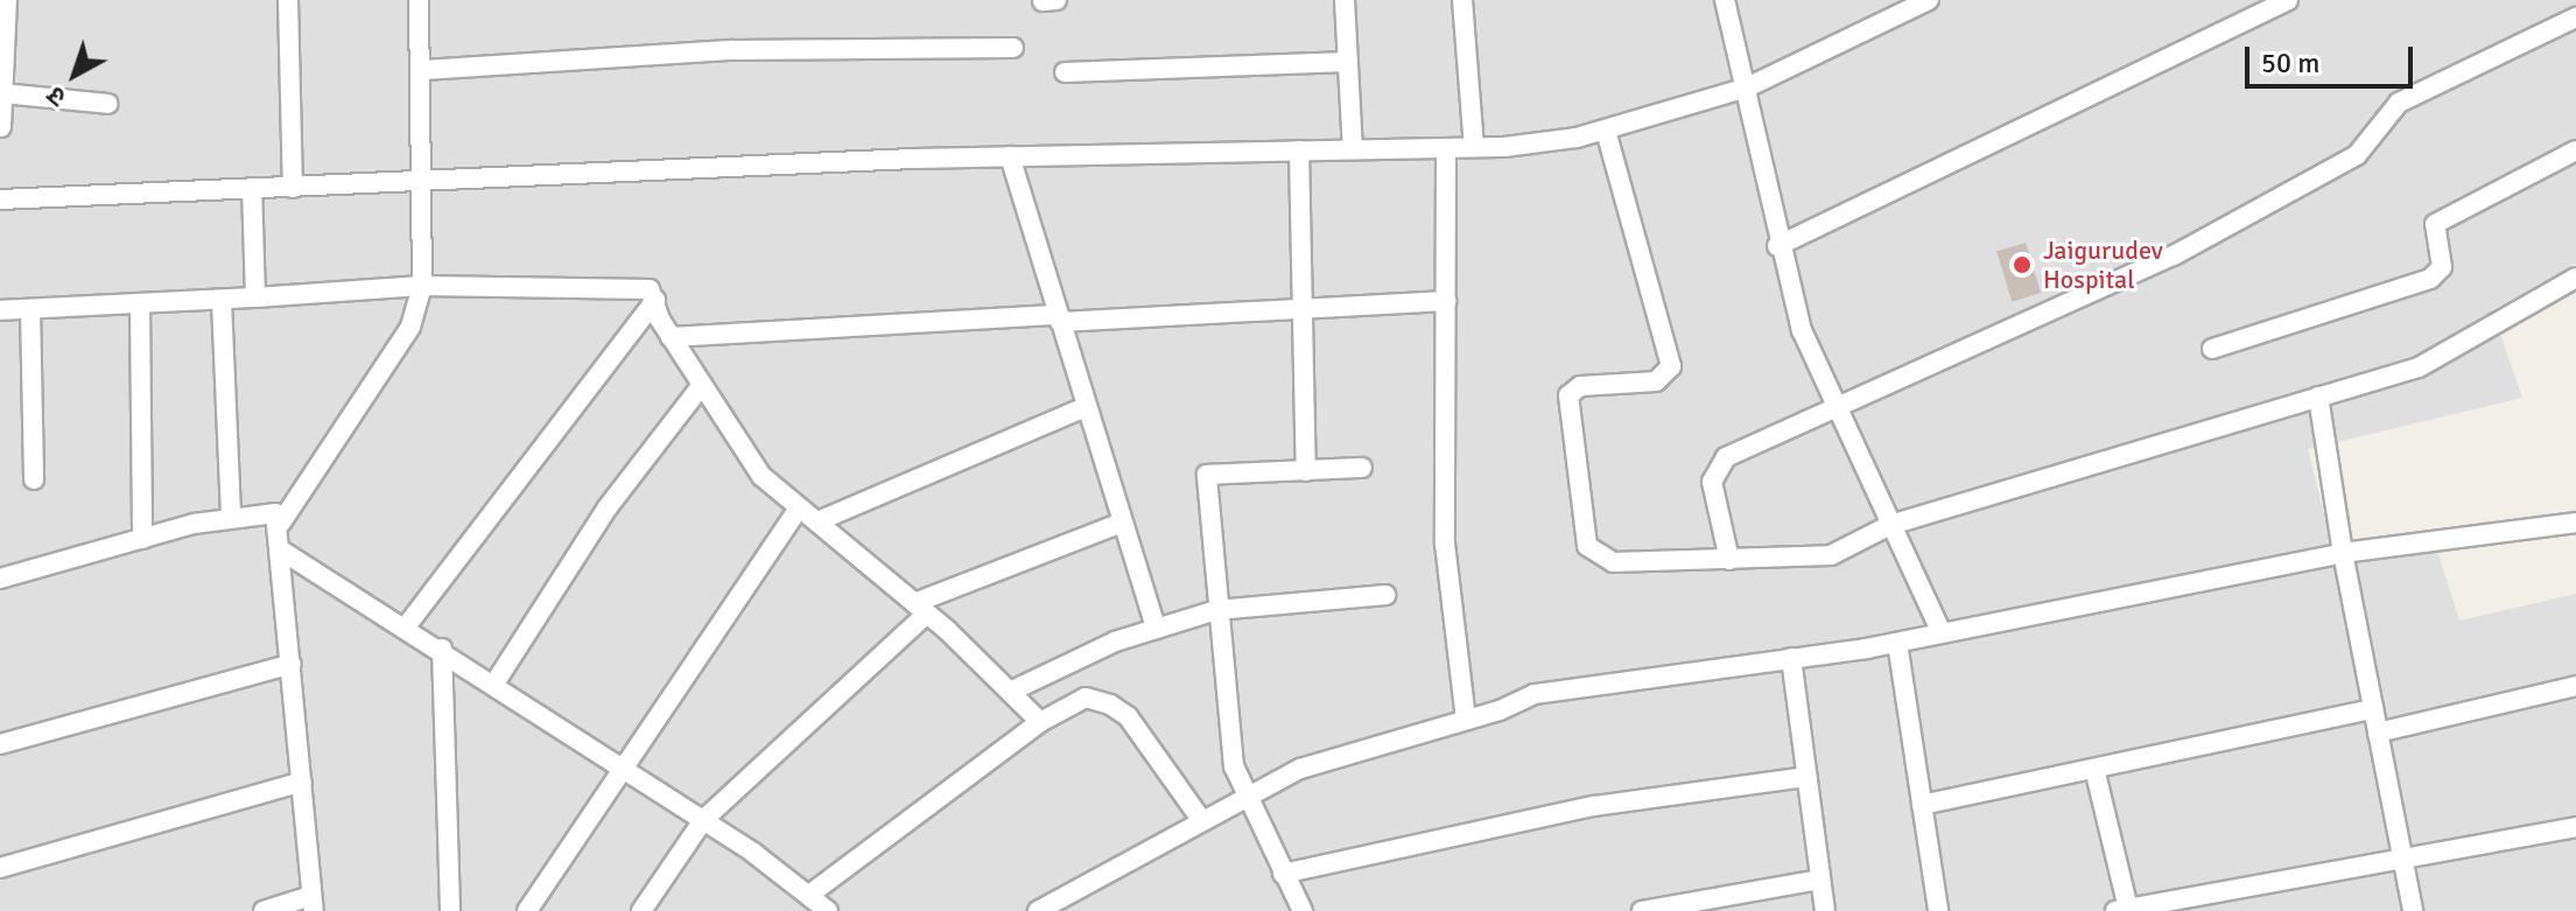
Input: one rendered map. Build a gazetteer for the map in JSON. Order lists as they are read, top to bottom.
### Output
{
  "places": ["Jaigurudev Hospital"],
  "scale_bar": "50 m",
  "north": "bottom left"
}
